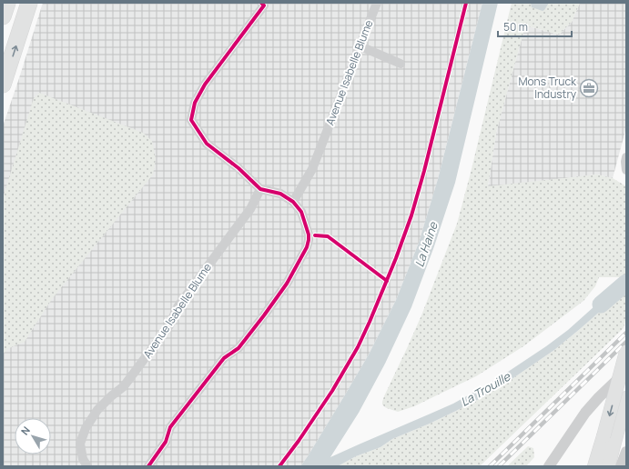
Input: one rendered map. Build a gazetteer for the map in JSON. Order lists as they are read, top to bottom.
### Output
{
  "streets": {
    "street": ["Avenue Isabelle Blume"]
  },
  "water": ["La Haine", "La Trouille"],
  "places": {
    "office": ["Mons Truck Industry"]
  },
  "scale_bar": "50 m",
  "north": "top left"
}
